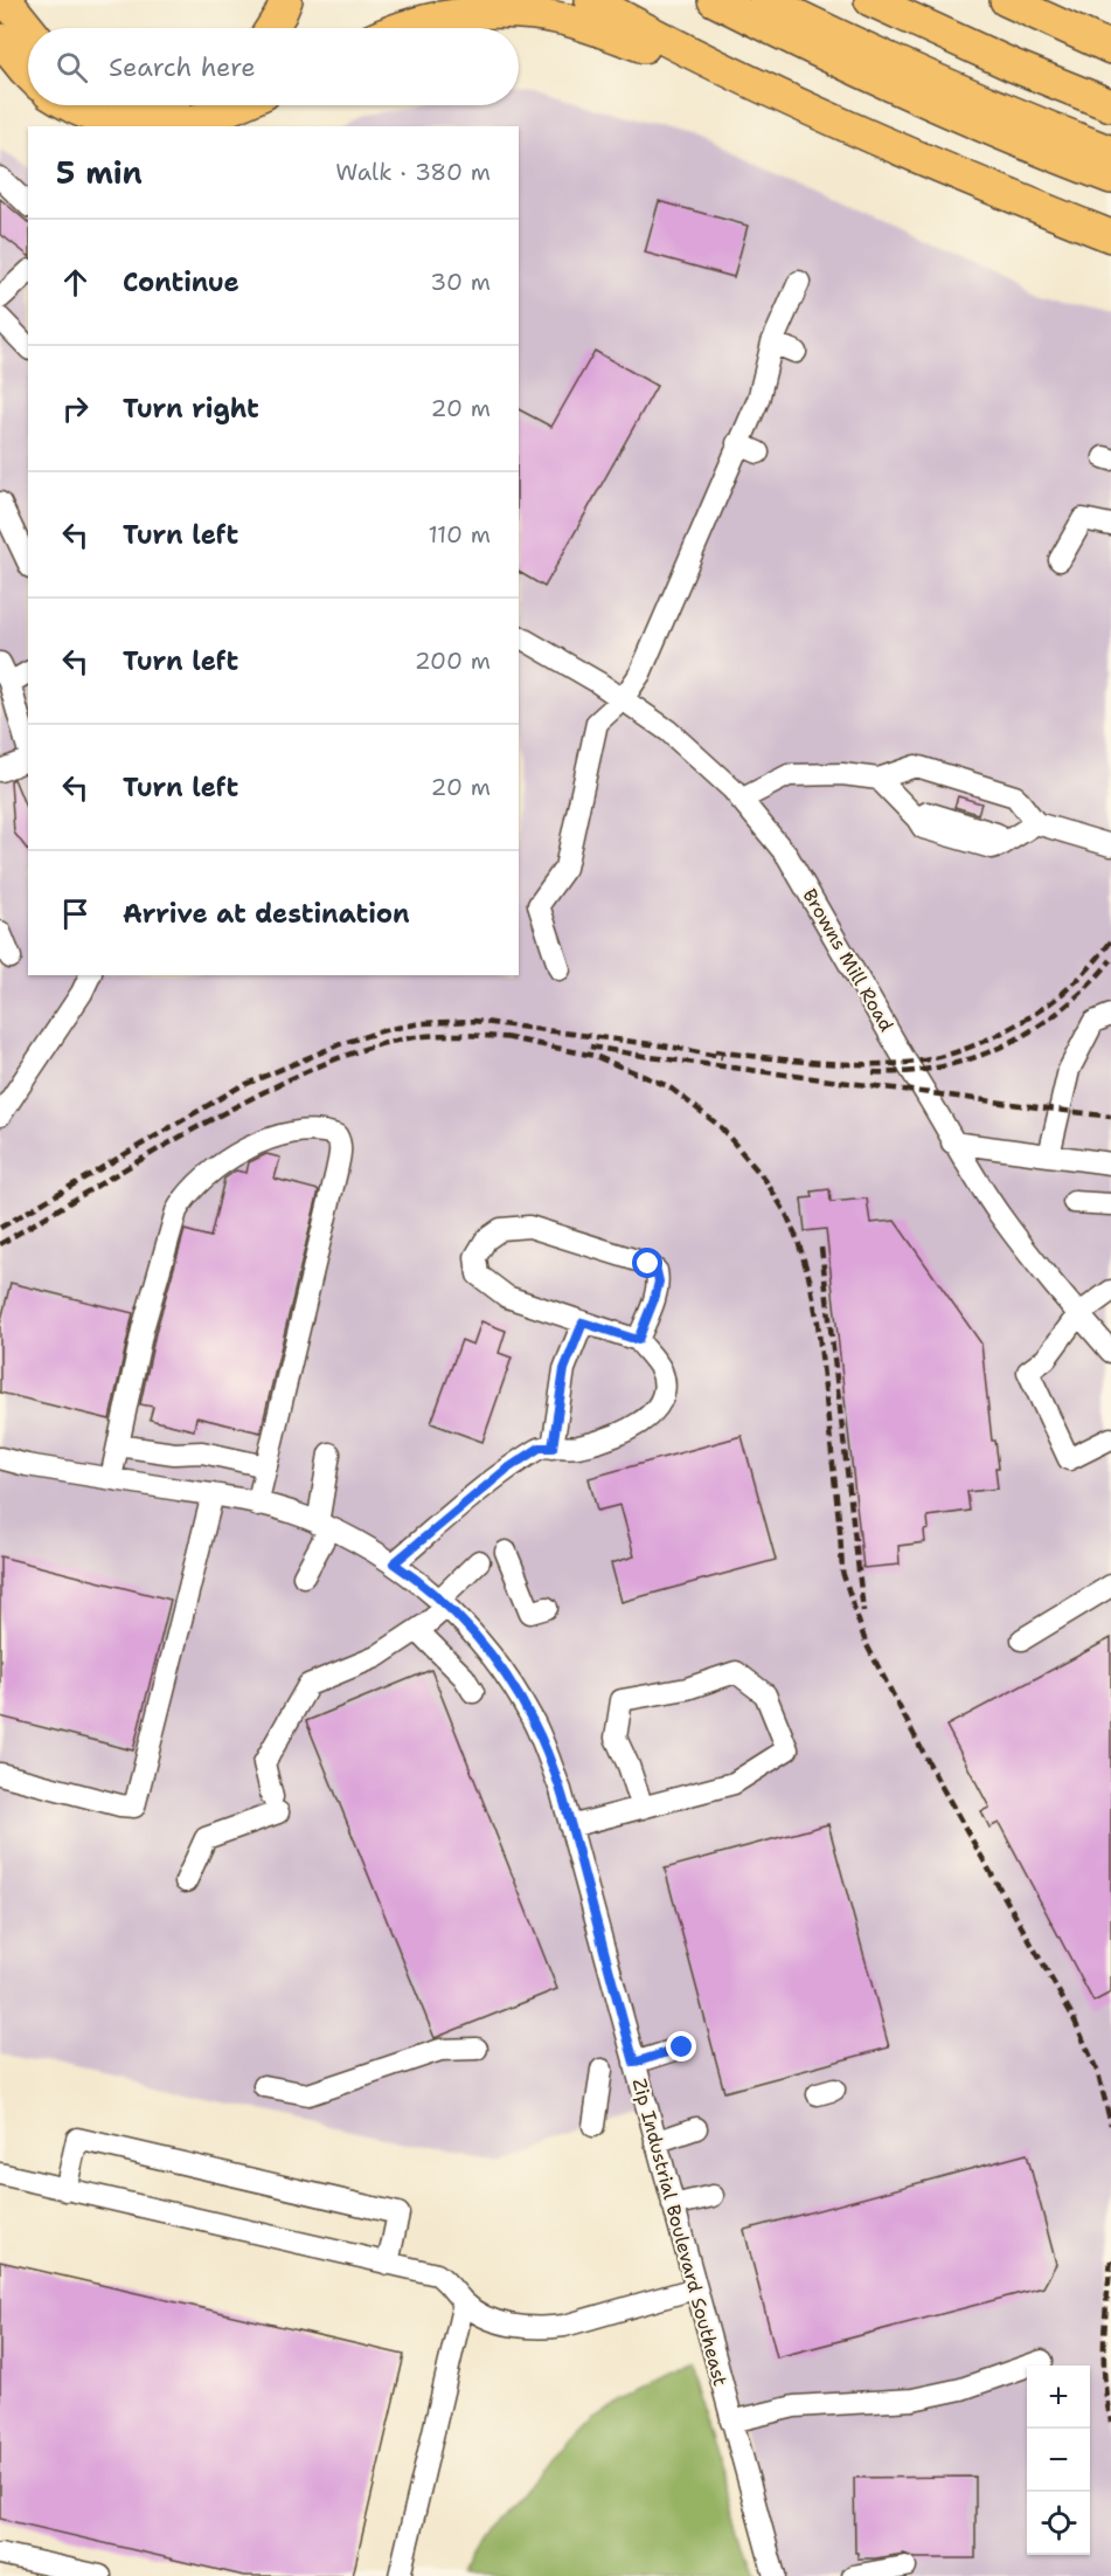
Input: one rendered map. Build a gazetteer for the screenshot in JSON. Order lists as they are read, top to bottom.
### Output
{
  "streets": {
    "street": ["Browns Mill Road", "Zip Industrial Boulevard Southeast"]
  },
  "page": {
    "search": "Search here",
    "heading": ["5 min", "Walk · 380 m"],
    "list": [
      ["Continue", "30 m"],
      ["Turn right", "20 m"],
      ["Turn left", "110 m"],
      ["Turn left", "200 m"],
      ["Turn left", "20 m"],
      "Arrive at destination"
    ],
    "map_buttons": ["+", "−"]
  }
}
